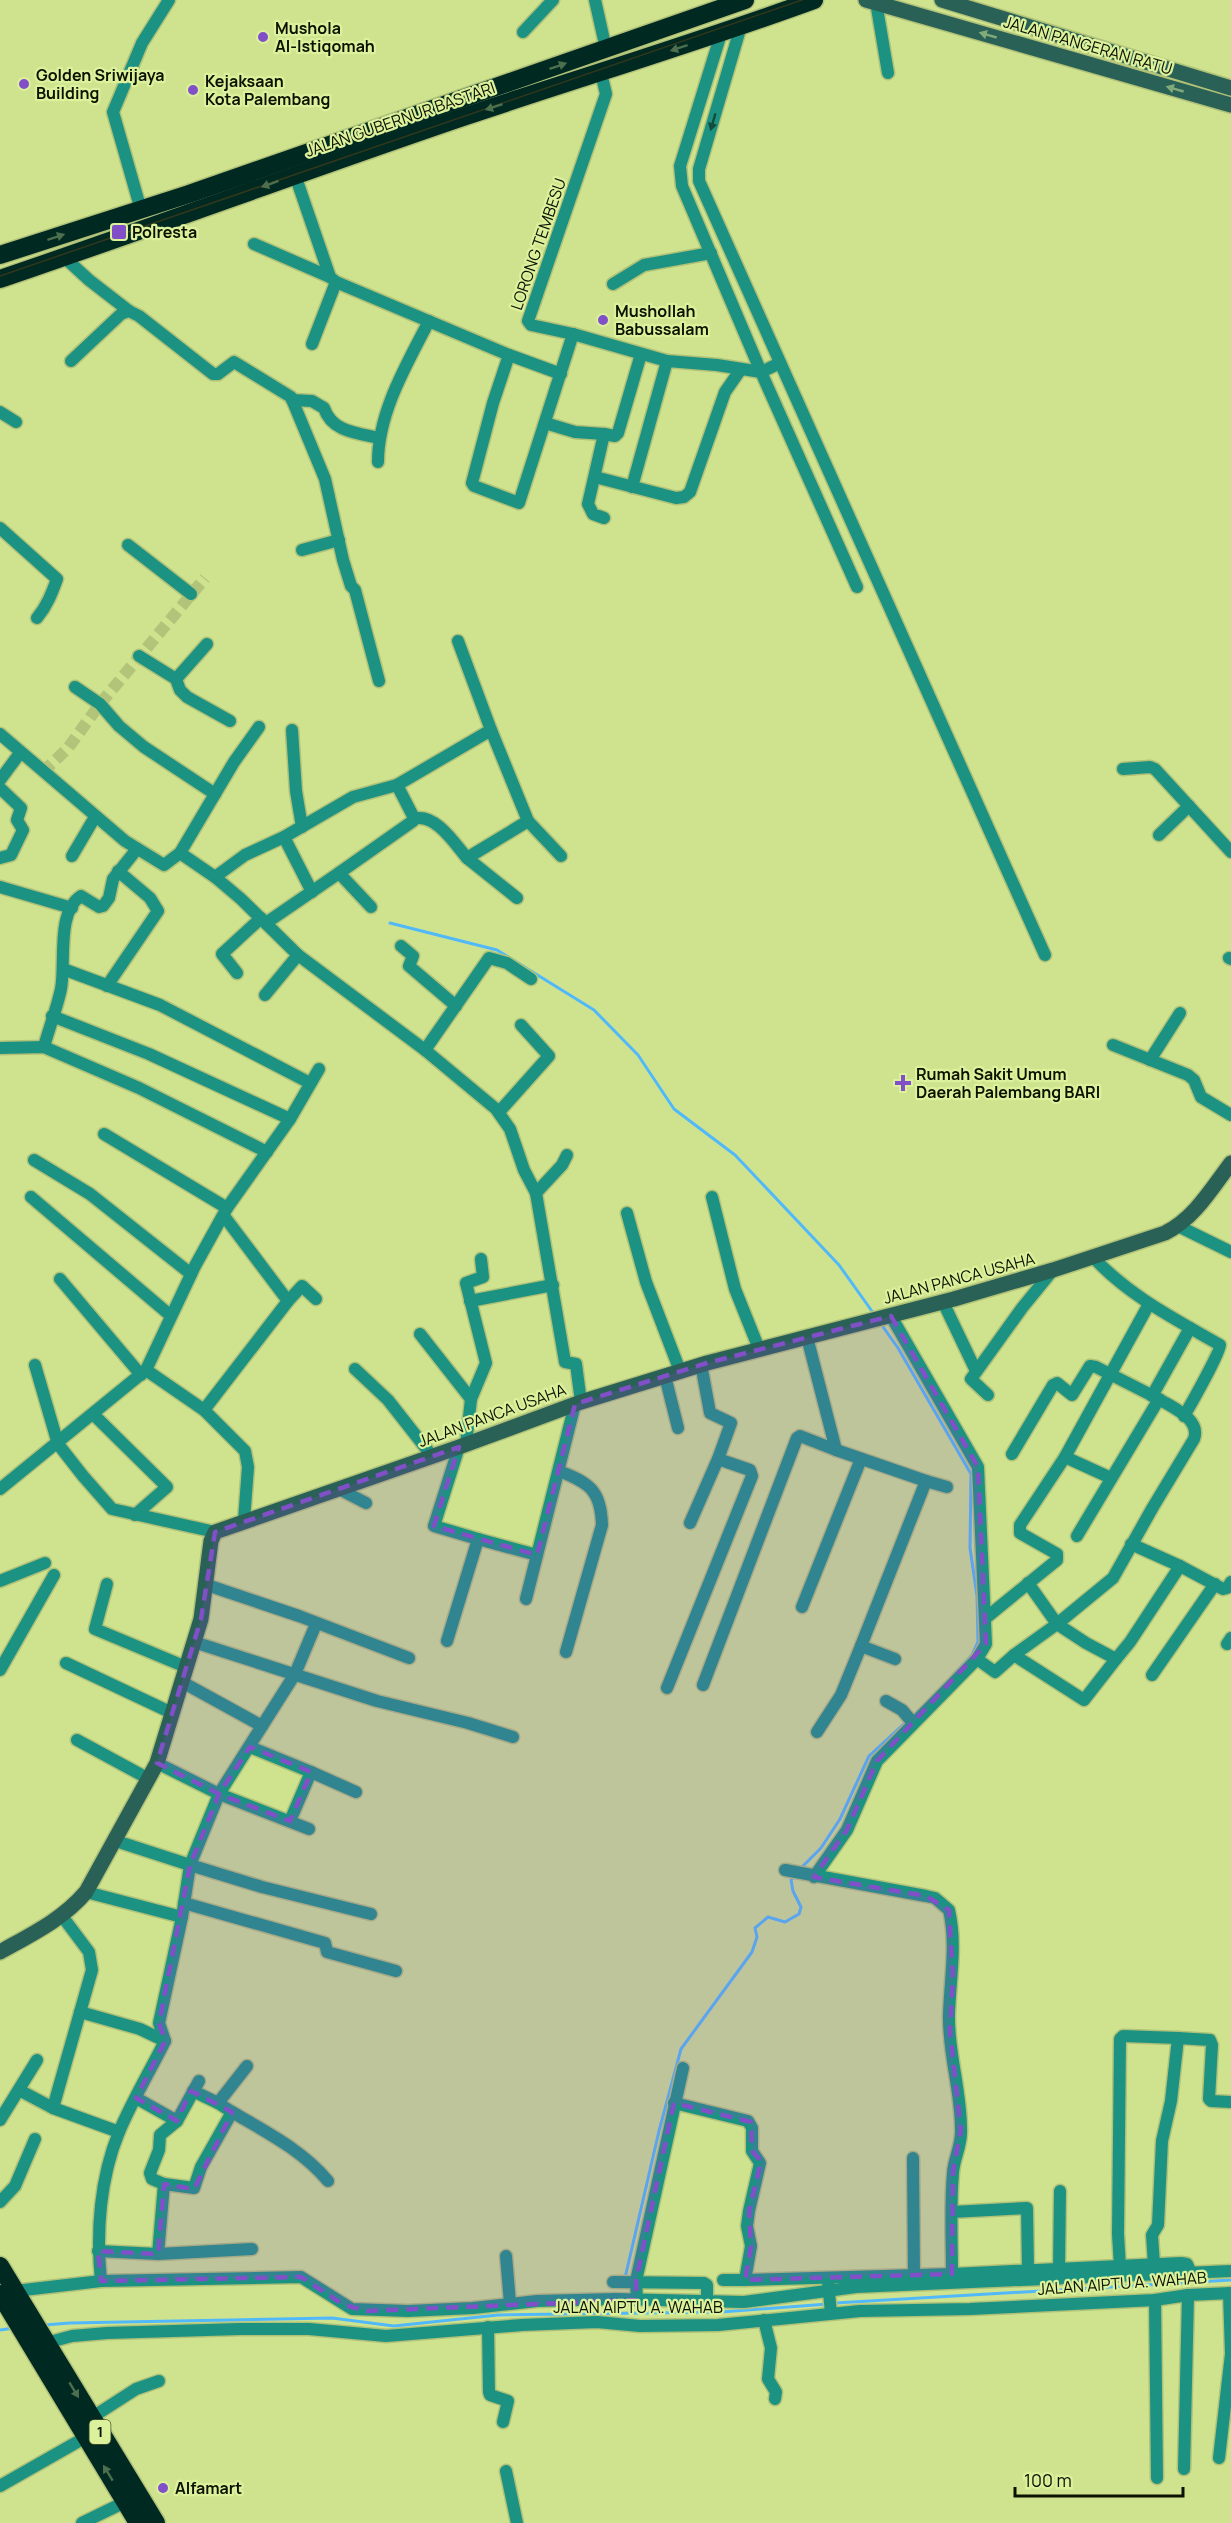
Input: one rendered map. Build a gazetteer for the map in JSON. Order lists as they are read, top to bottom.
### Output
{
  "streets": {
    "highway": ["JALAN GUBERNUR BASTARI", "1"],
    "street": [
      "JALAN PANGERAN RATU",
      "LORONG TEMBESU",
      "JALAN PANCA USAHA",
      "JALAN AIPTU A. WAHAB"
    ]
  },
  "crossings": [
    ["JALAN GUBERNUR BASTARI", "LORONG TEMBESU"],
    ["JALAN AIPTU A. WAHAB", "1"]
  ],
  "places": {
    "other": [
      "Mushola Al-Istiqomah",
      "Golden Sriwijaya Building",
      "Kejaksaan Kota Palembang",
      "Mushollah Babussalam",
      "Alfamart"
    ],
    "transit": ["Polresta"],
    "health": ["Rumah Sakit Umum Daerah Palembang BARI"]
  },
  "scale_bar": "100 m"
}
